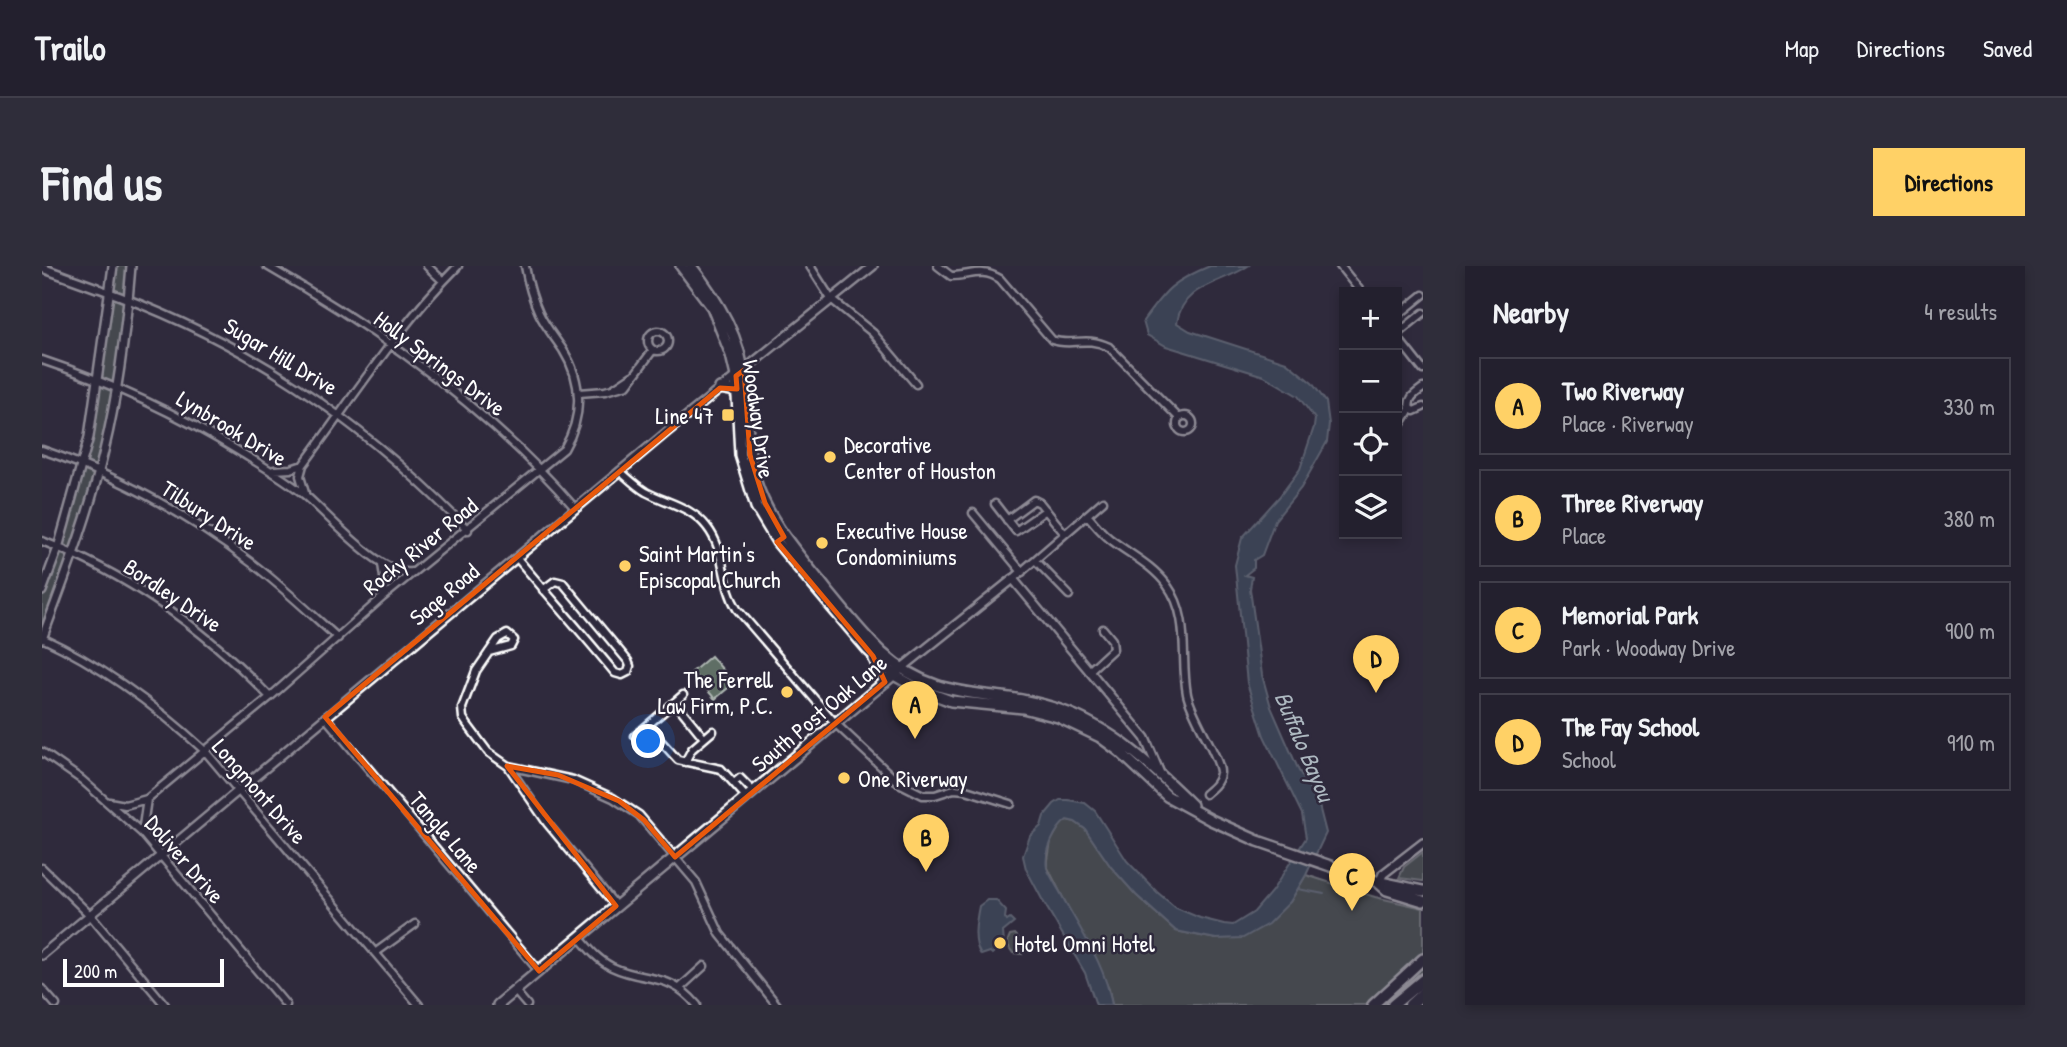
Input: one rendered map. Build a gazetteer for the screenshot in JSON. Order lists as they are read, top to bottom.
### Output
{
  "streets": {
    "main road": ["Woodway Drive", "South Post Oak Lane"],
    "street": [
      "Sugar Hill Drive",
      "Holly Springs Drive",
      "Lynbrook Drive",
      "Tilbury Drive",
      "Rocky River Road",
      "Sage Road",
      "Bordley Drive",
      "Longmont Drive",
      "Tangle Lane",
      "Doliver Drive"
    ]
  },
  "crossings": [
    ["Sugar Hill Drive", "Rocky River Road"],
    ["Holly Springs Drive", "Rocky River Road"],
    ["Holly Springs Drive", "Sage Road"],
    ["Woodway Drive", "Sage Road"],
    ["Woodway Drive", "South Post Oak Lane"],
    ["Lynbrook Drive", "Rocky River Road"],
    ["Tilbury Drive", "Rocky River Road"],
    ["Rocky River Road", "Bordley Drive"],
    ["Rocky River Road", "Longmont Drive"],
    ["Sage Road", "Longmont Drive"],
    ["Sage Road", "Tangle Lane"],
    ["Sage Road", "Doliver Drive"],
    ["South Post Oak Lane", "Tangle Lane"]
  ],
  "water": ["Buffalo Bayou"],
  "places": {
    "transit": ["Line 47"],
    "other": [
      "Decorative Center of Houston",
      "Executive House Condominiums",
      "Saint Martin's Episcopal Church",
      "The Ferrell Law Firm, P.C.",
      "One Riverway",
      "Hotel Omni Hotel"
    ]
  },
  "scale_bar": "200 m",
  "page": {
    "header": "Trailo",
    "nav": ["Map", "Directions", "Saved"],
    "buttons": "Directions",
    "title": "Find us",
    "heading": ["Nearby", "4 results"],
    "map_buttons": ["+", "−"],
    "list": [
      {
        "mark": "A",
        "name": "Two Riverway",
        "note": "Place · Riverway",
        "value": "330 m"
      },
      {
        "mark": "B",
        "name": "Three Riverway",
        "note": "Place",
        "value": "380 m"
      },
      {
        "mark": "C",
        "name": "Memorial Park",
        "note": "Park · Woodway Drive",
        "value": "900 m"
      },
      {
        "mark": "D",
        "name": "The Fay School",
        "note": "School",
        "value": "910 m"
      }
    ],
    "pins": [
      "D",
      "A",
      "B",
      "C"
    ],
    "scale": "200 m"
  }
}
